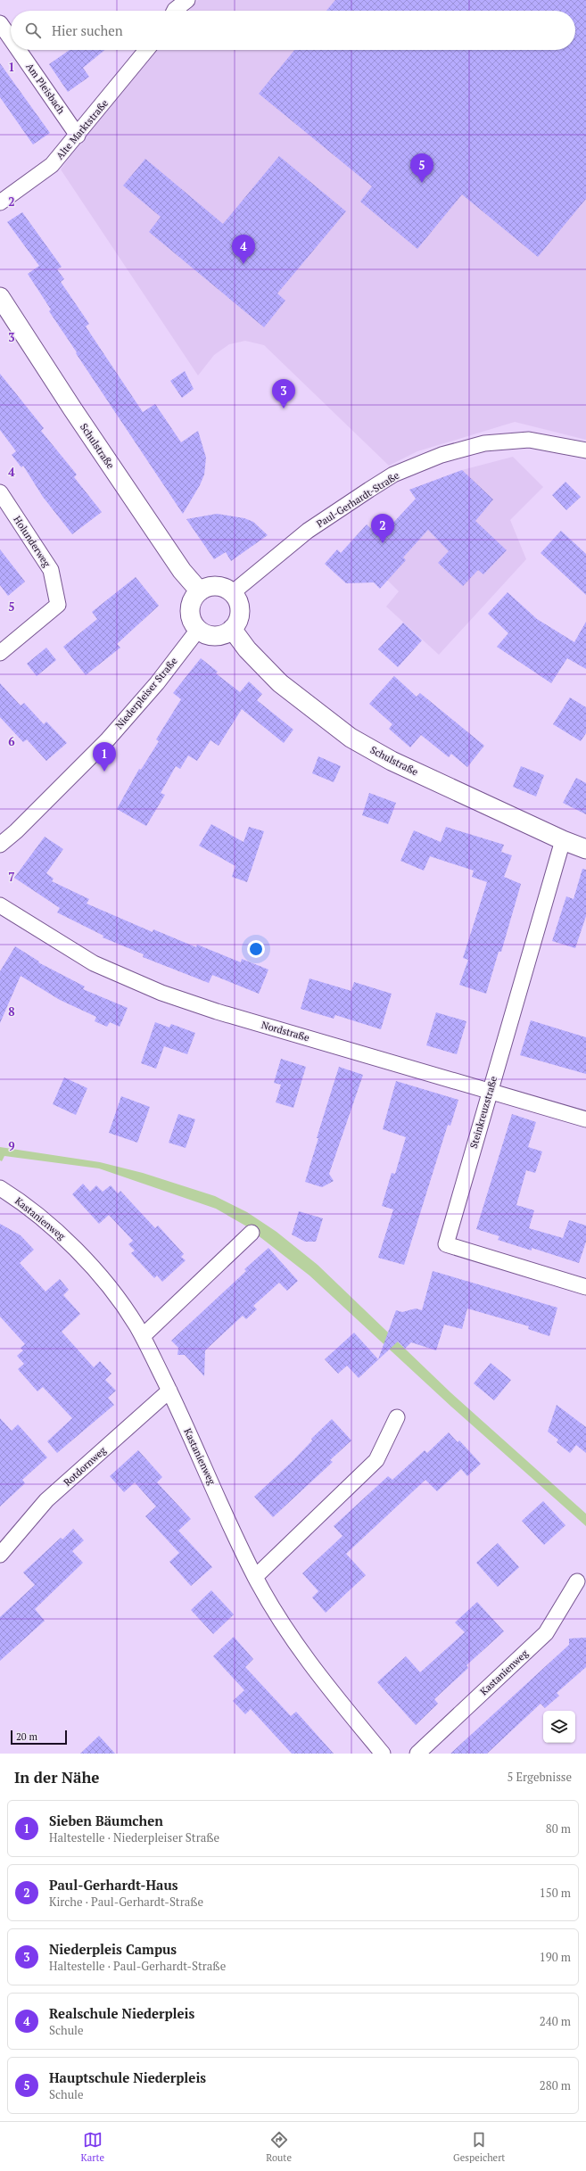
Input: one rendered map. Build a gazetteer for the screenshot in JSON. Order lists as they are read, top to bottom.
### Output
{
  "streets": {
    "street": [
      "Am Pleisbach",
      "Alte Marktstraße",
      "Schulstraße",
      "Paul-Gerhardt-Straße",
      "Holunderweg",
      "Niederpleiser Straße",
      "Nordstraße",
      "Steinkreuzstraße",
      "Kastanienweg",
      "Rotdornweg"
    ]
  },
  "crossings": [
    ["Am Pleisbach", "Alte Marktstraße"],
    ["Schulstraße", "Paul-Gerhardt-Straße"],
    ["Schulstraße", "Niederpleiser Straße"],
    ["Schulstraße", "Steinkreuzstraße"],
    ["Paul-Gerhardt-Straße", "Niederpleiser Straße"],
    ["Nordstraße", "Steinkreuzstraße"],
    ["Kastanienweg", "Rotdornweg"]
  ],
  "scale_bar": "20 m",
  "page": {
    "search": "Hier suchen",
    "pins": [
      "5",
      "4",
      "3",
      "2",
      "1"
    ],
    "scale": "20 m",
    "heading": ["In der Nähe", "5 Ergebnisse"],
    "list": [
      {
        "mark": "1",
        "name": "Sieben Bäumchen",
        "note": "Haltestelle · Niederpleiser Straße",
        "value": "80 m"
      },
      {
        "mark": "2",
        "name": "Paul-Gerhardt-Haus",
        "note": "Kirche · Paul-Gerhardt-Straße",
        "value": "150 m"
      },
      {
        "mark": "3",
        "name": "Niederpleis Campus",
        "note": "Haltestelle · Paul-Gerhardt-Straße",
        "value": "190 m"
      },
      {
        "mark": "4",
        "name": "Realschule Niederpleis",
        "note": "Schule",
        "value": "240 m"
      },
      {
        "mark": "5",
        "name": "Hauptschule Niederpleis",
        "note": "Schule",
        "value": "280 m"
      }
    ],
    "nav": ["Karte", "Route", "Gespeichert"]
  },
  "grid": {
    "rows": [
      "1",
      "2",
      "3",
      "4",
      "5",
      "6",
      "7",
      "8",
      "9"
    ]
  }
}
